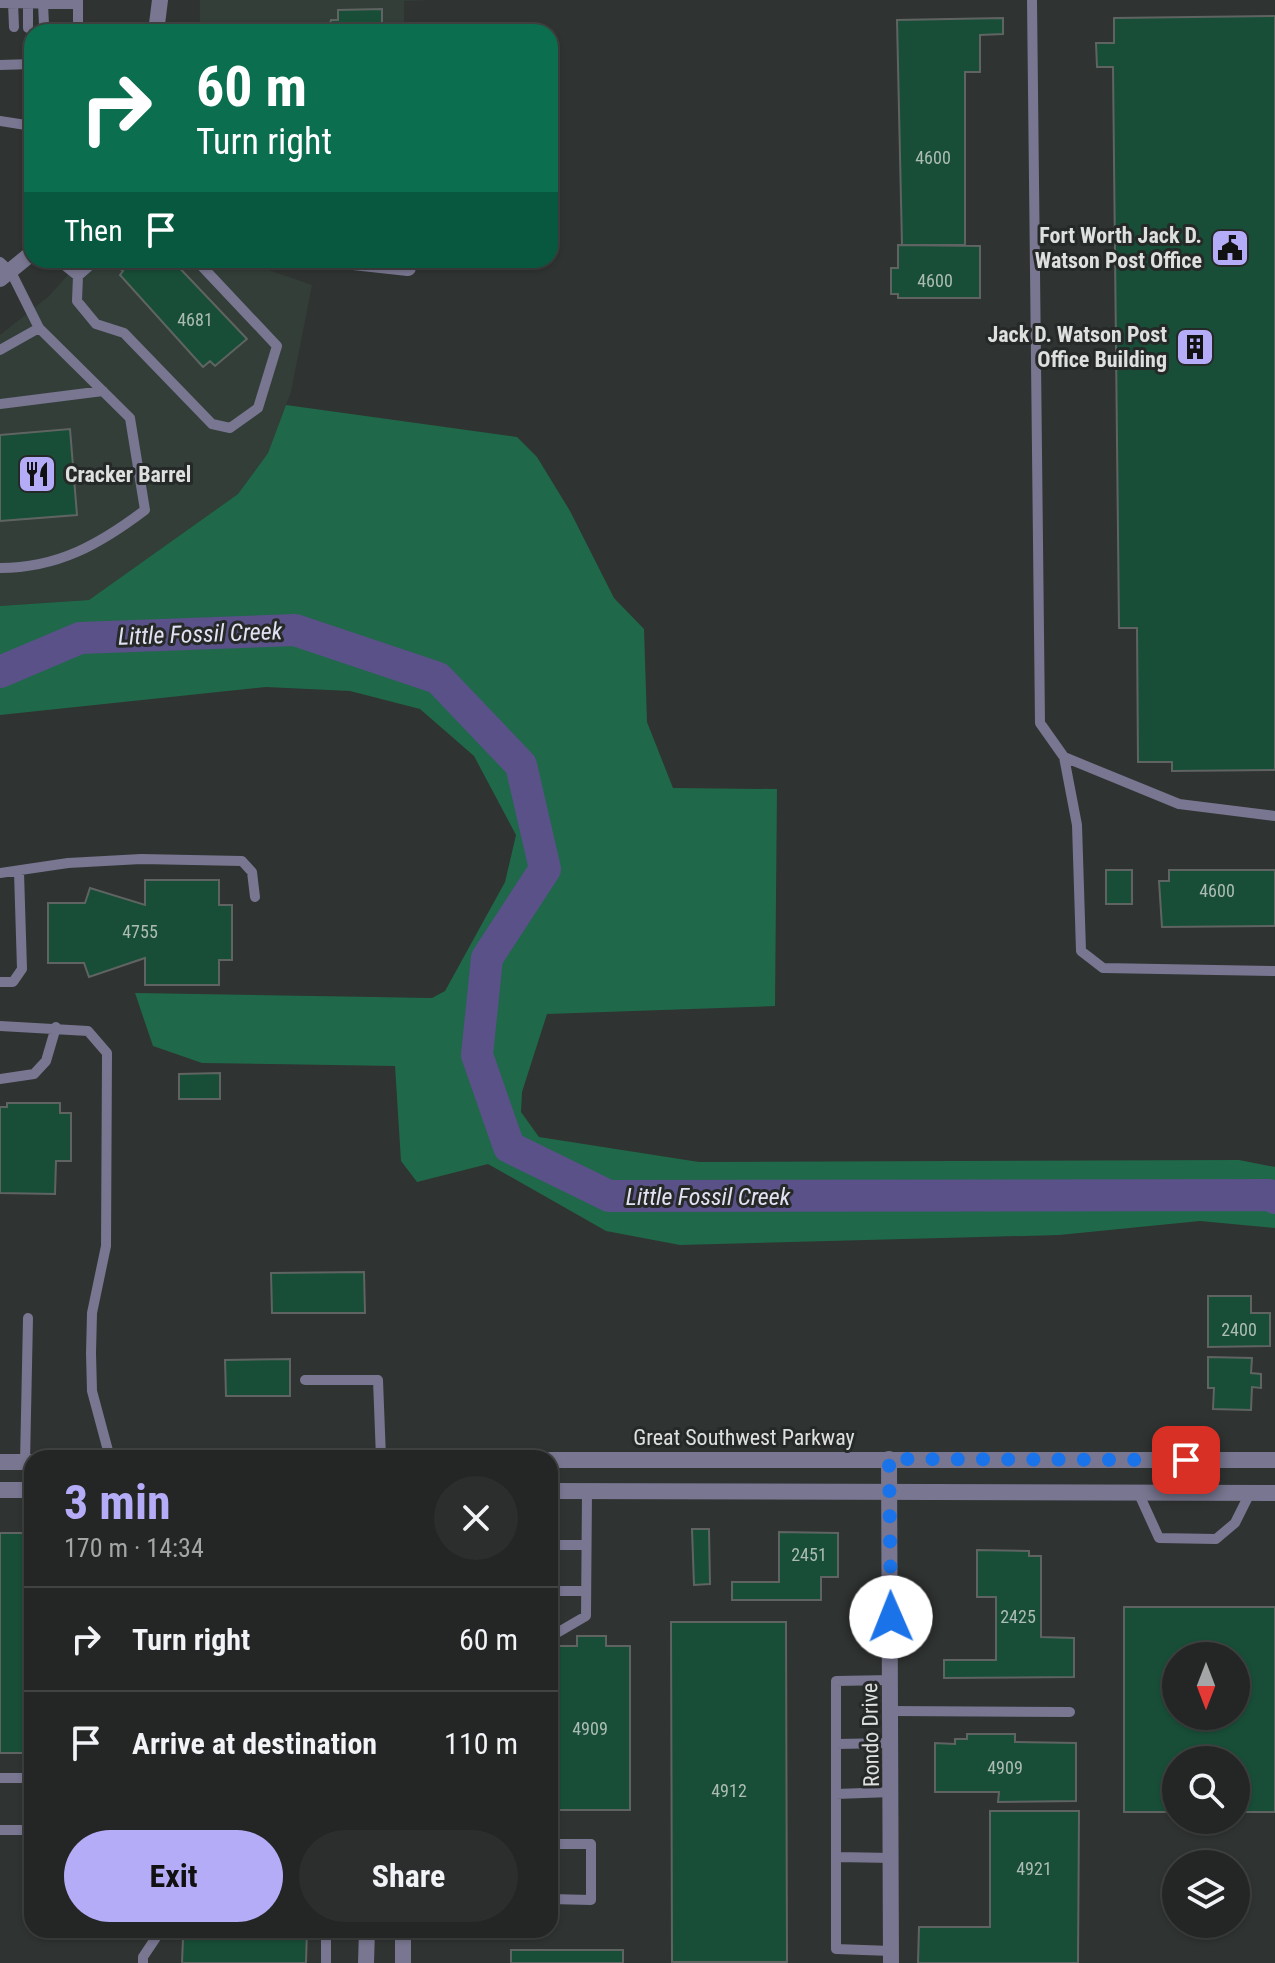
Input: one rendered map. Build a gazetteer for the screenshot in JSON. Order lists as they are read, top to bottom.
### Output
{
  "streets": {
    "street": ["Great Southwest Parkway", "Rondo Drive"]
  },
  "crossings": [
    ["Great Southwest Parkway", "Rondo Drive"]
  ],
  "water": ["Little Fossil Creek"],
  "places": {
    "public building": ["Fort Worth Jack D. Watson Post Office"],
    "building": ["Jack D. Watson Post Office Building"],
    "restaurant": ["Cracker Barrel"]
  },
  "house_numbers": [
    "4600",
    "4600",
    "4681",
    "4600",
    "4755",
    "2400",
    "2451",
    "2425",
    "4909",
    "4909",
    "4912",
    "4921"
  ],
  "north": "bottom",
  "page": {
    "turn": ["60 m", "Turn right"],
    "then": "Then",
    "heading": ["3 min", "170 m · 14:34"],
    "list": [
      {
        "name": "Turn right",
        "value": "60 m"
      },
      {
        "name": "Arrive at destination",
        "value": "110 m"
      }
    ],
    "buttons": ["Exit", "Share"]
  }
}
